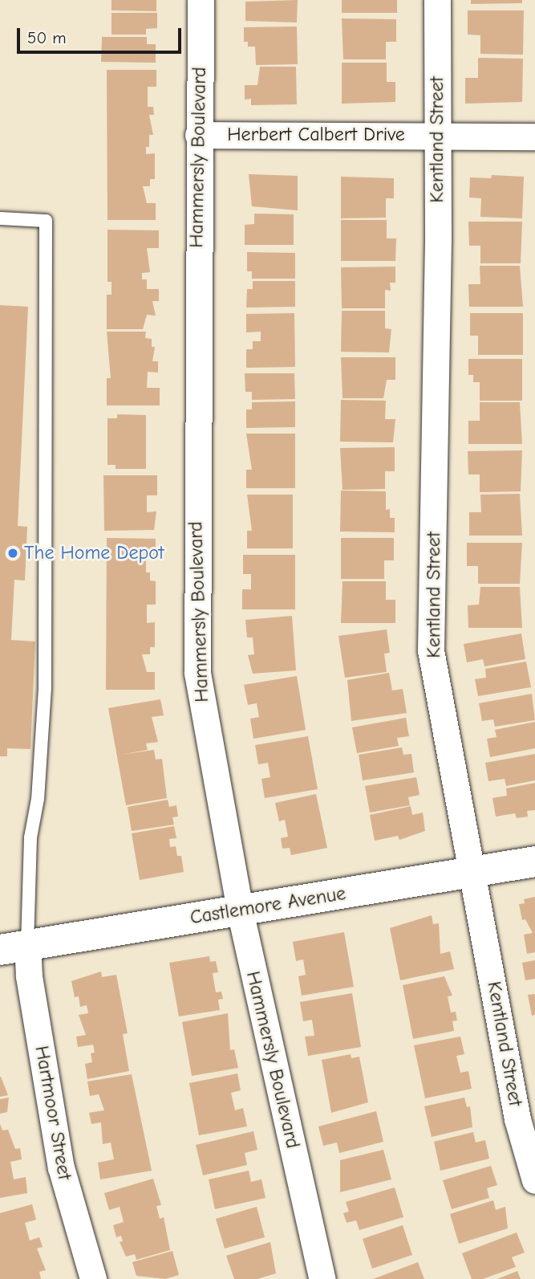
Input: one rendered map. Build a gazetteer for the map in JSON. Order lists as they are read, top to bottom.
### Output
{
  "streets": {
    "street": [
      "Herbert Calbert Drive",
      "Kentland Street",
      "Hammersly Boulevard",
      "Castlemore Avenue",
      "Hartmoor Street"
    ]
  },
  "crossings": [
    ["Herbert Calbert Drive", "Kentland Street"],
    ["Herbert Calbert Drive", "Hammersly Boulevard"],
    ["Kentland Street", "Castlemore Avenue"],
    ["Hammersly Boulevard", "Castlemore Avenue"],
    ["Castlemore Avenue", "Hartmoor Street"]
  ],
  "places": ["The Home Depot"],
  "scale_bar": "50 m"
}
